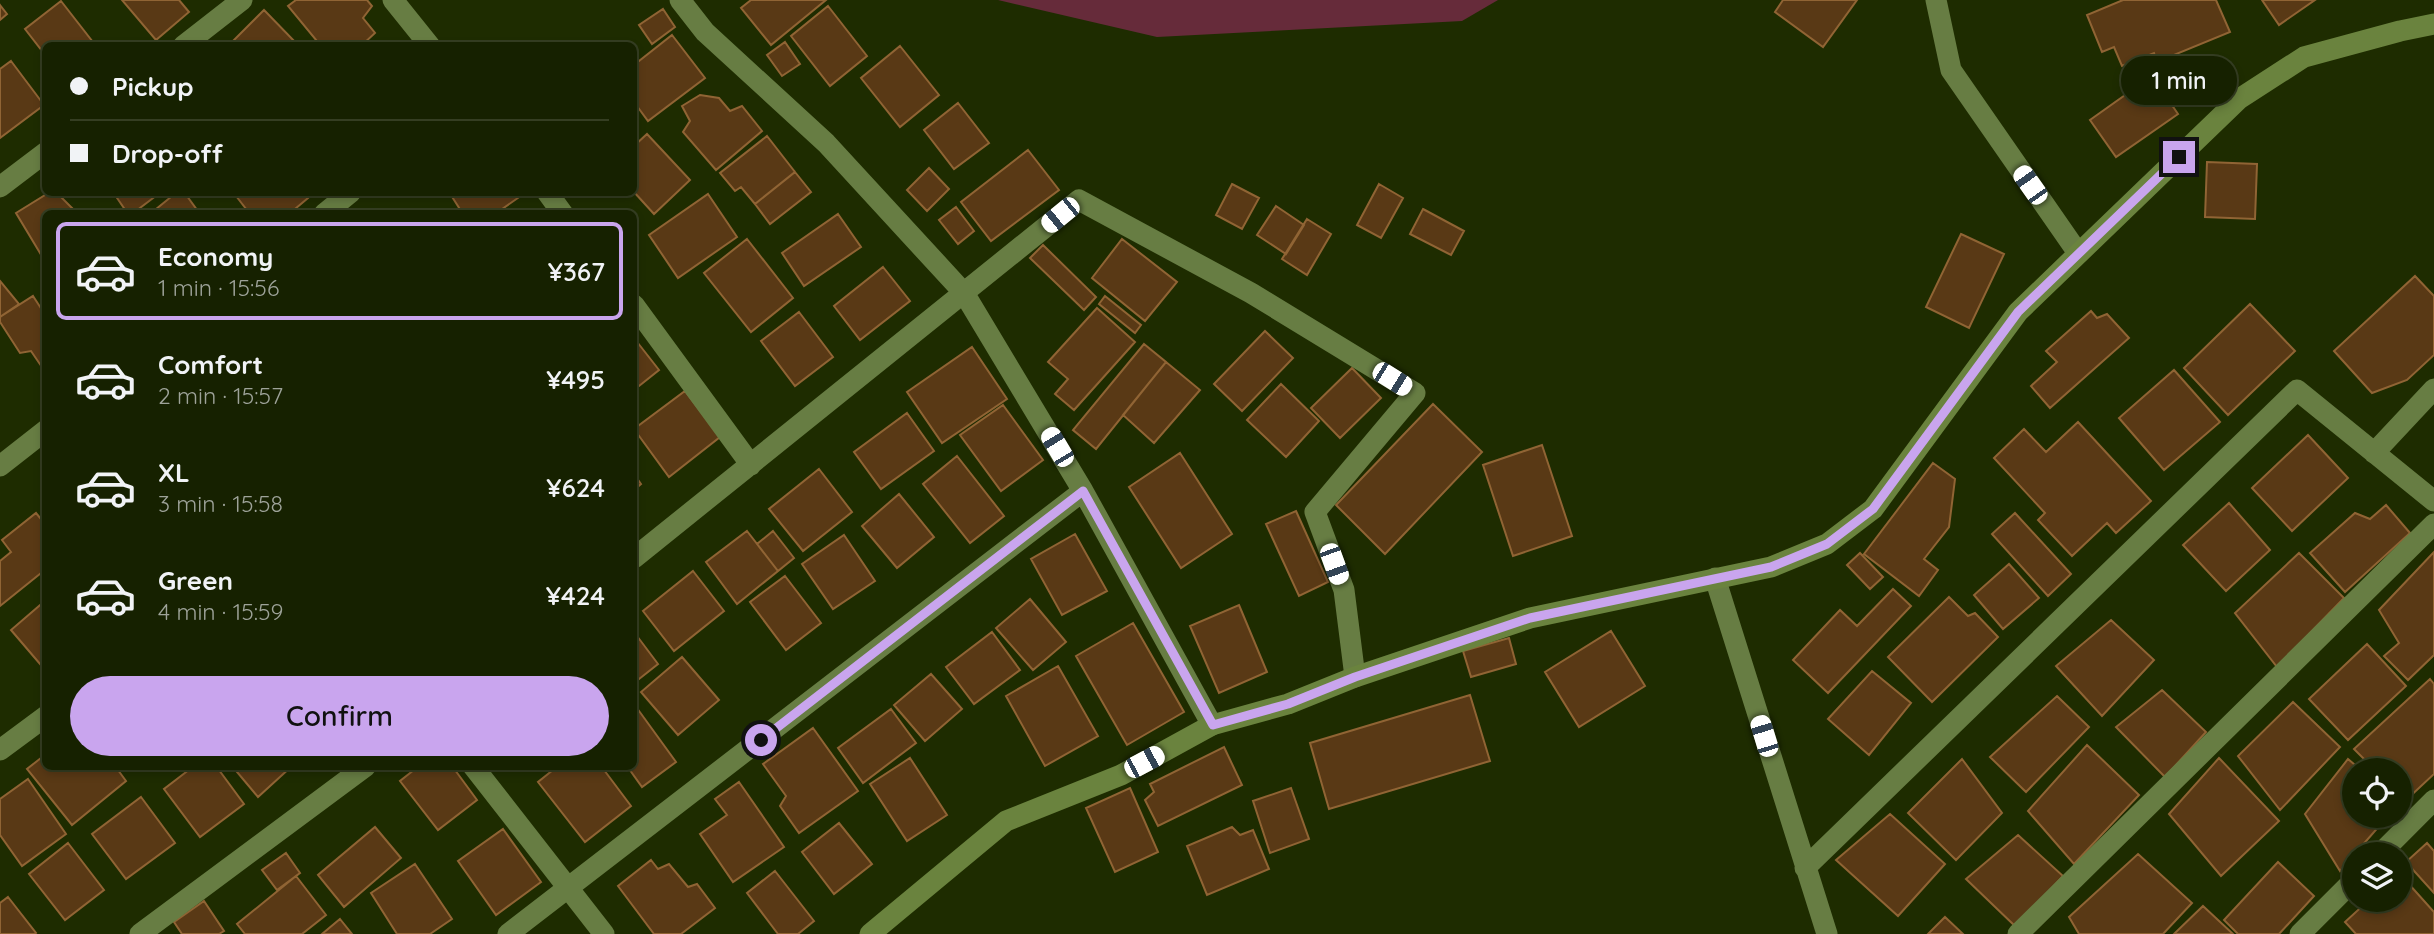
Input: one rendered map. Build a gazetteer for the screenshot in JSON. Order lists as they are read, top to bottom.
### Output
{
  "page": {
    "banner": ["Pickup", "Drop-off"],
    "bubble": "1 min",
    "list": [
      {
        "name": "Economy",
        "note": "1 min · 15:56",
        "value": "¥367"
      },
      {
        "name": "Comfort",
        "note": "2 min · 15:57",
        "value": "¥495"
      },
      {
        "name": "XL",
        "note": "3 min · 15:58",
        "value": "¥624"
      },
      {
        "name": "Green",
        "note": "4 min · 15:59",
        "value": "¥424"
      }
    ],
    "buttons": "Confirm"
  }
}
